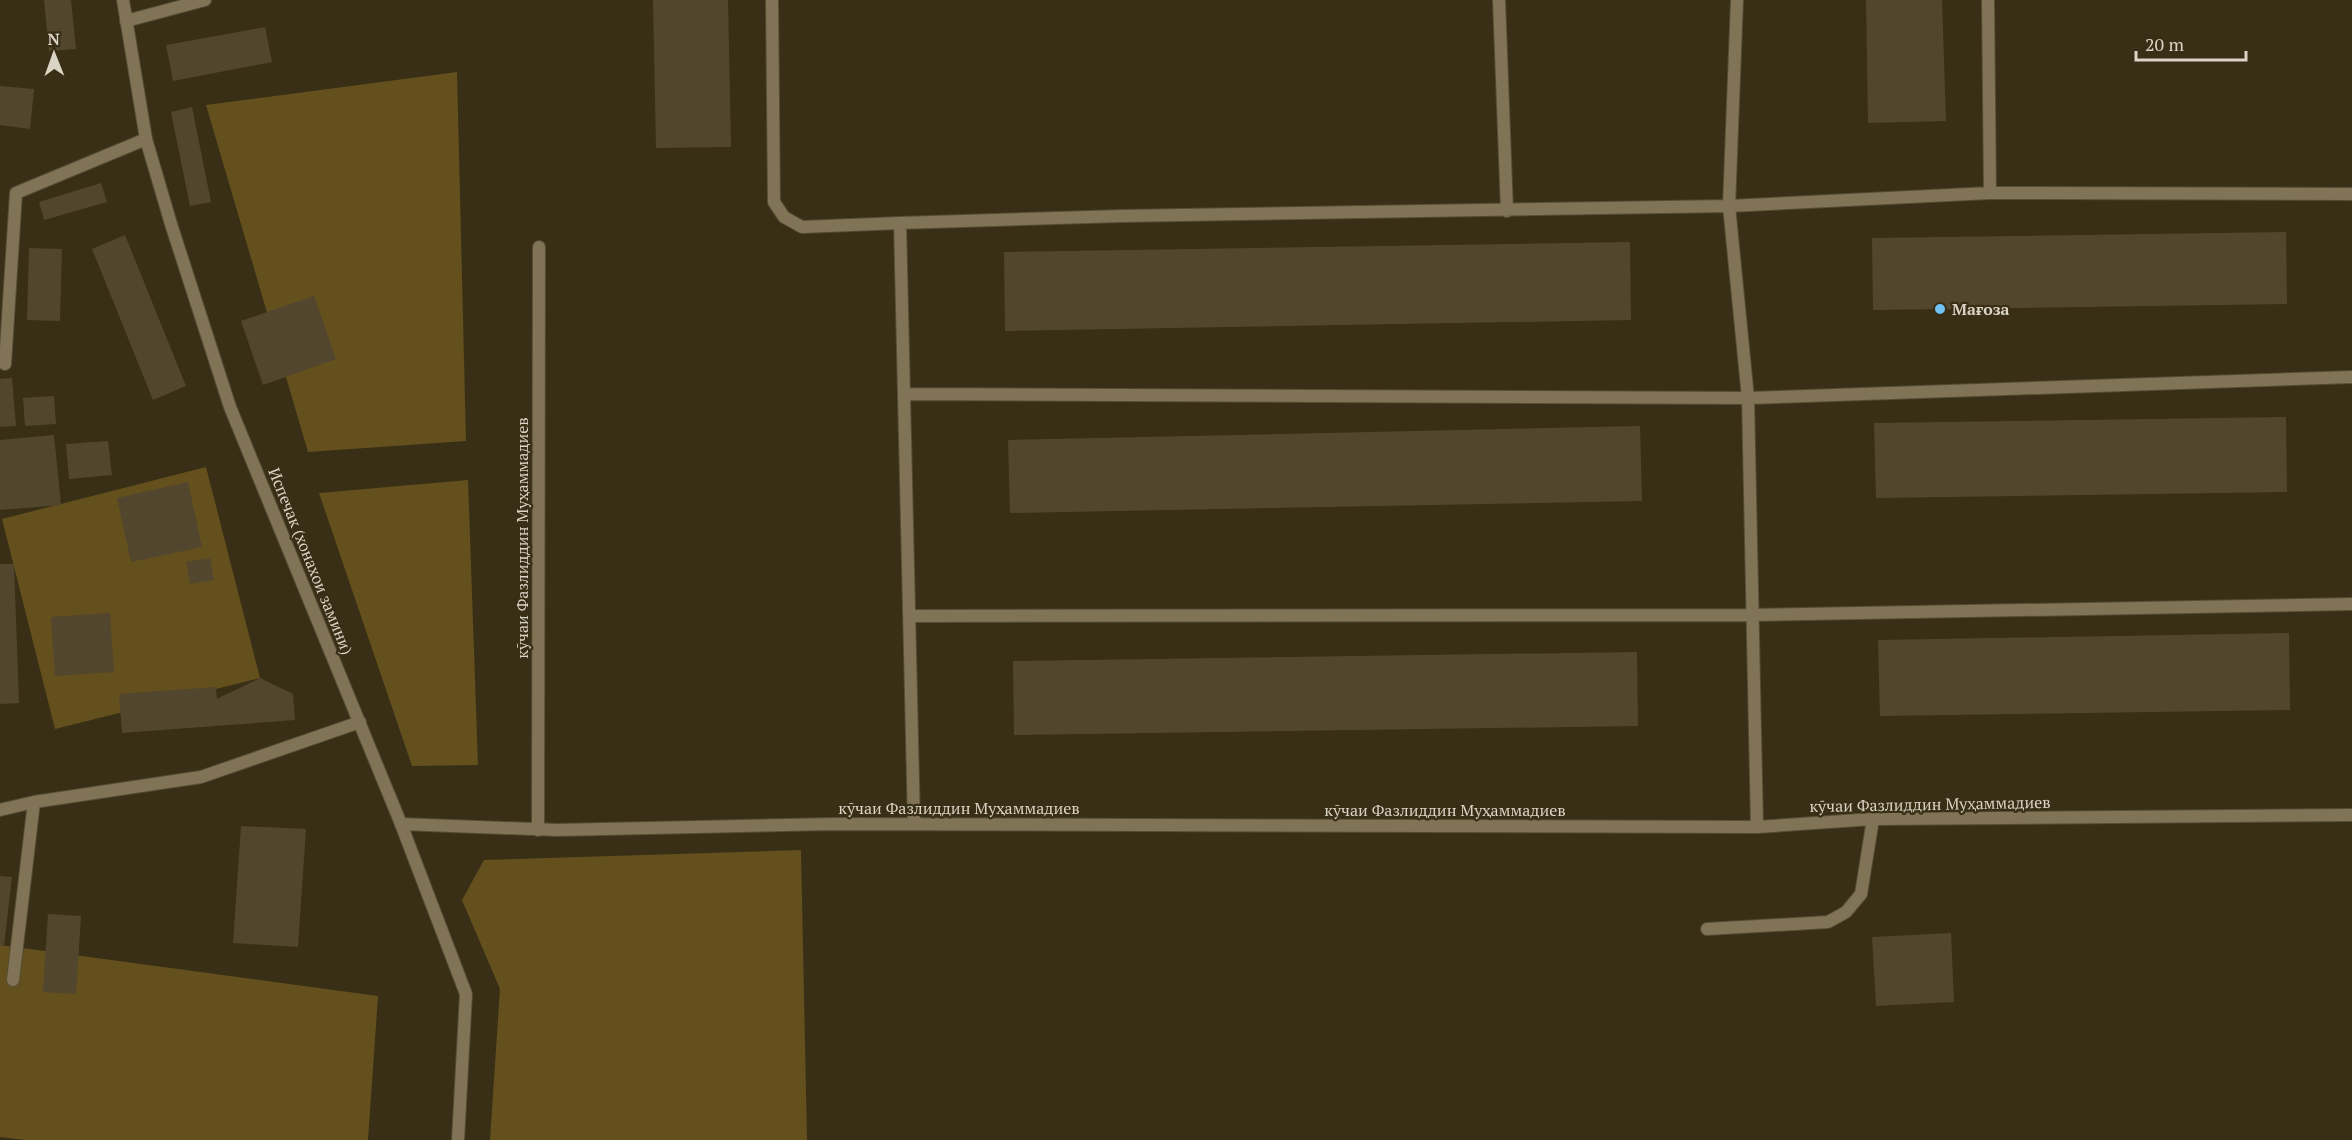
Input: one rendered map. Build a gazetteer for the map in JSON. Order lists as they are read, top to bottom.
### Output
{
  "streets": {
    "street": ["кӯчаи Фазлиддин Муҳаммадиев", "Испечак (хонахои замини)"]
  },
  "crossings": [
    ["кӯчаи Фазлиддин Муҳаммадиев", "Испечак (хонахои замини)"]
  ],
  "places": ["Мағоза"],
  "scale_bar": "20 m",
  "north": "top"
}
